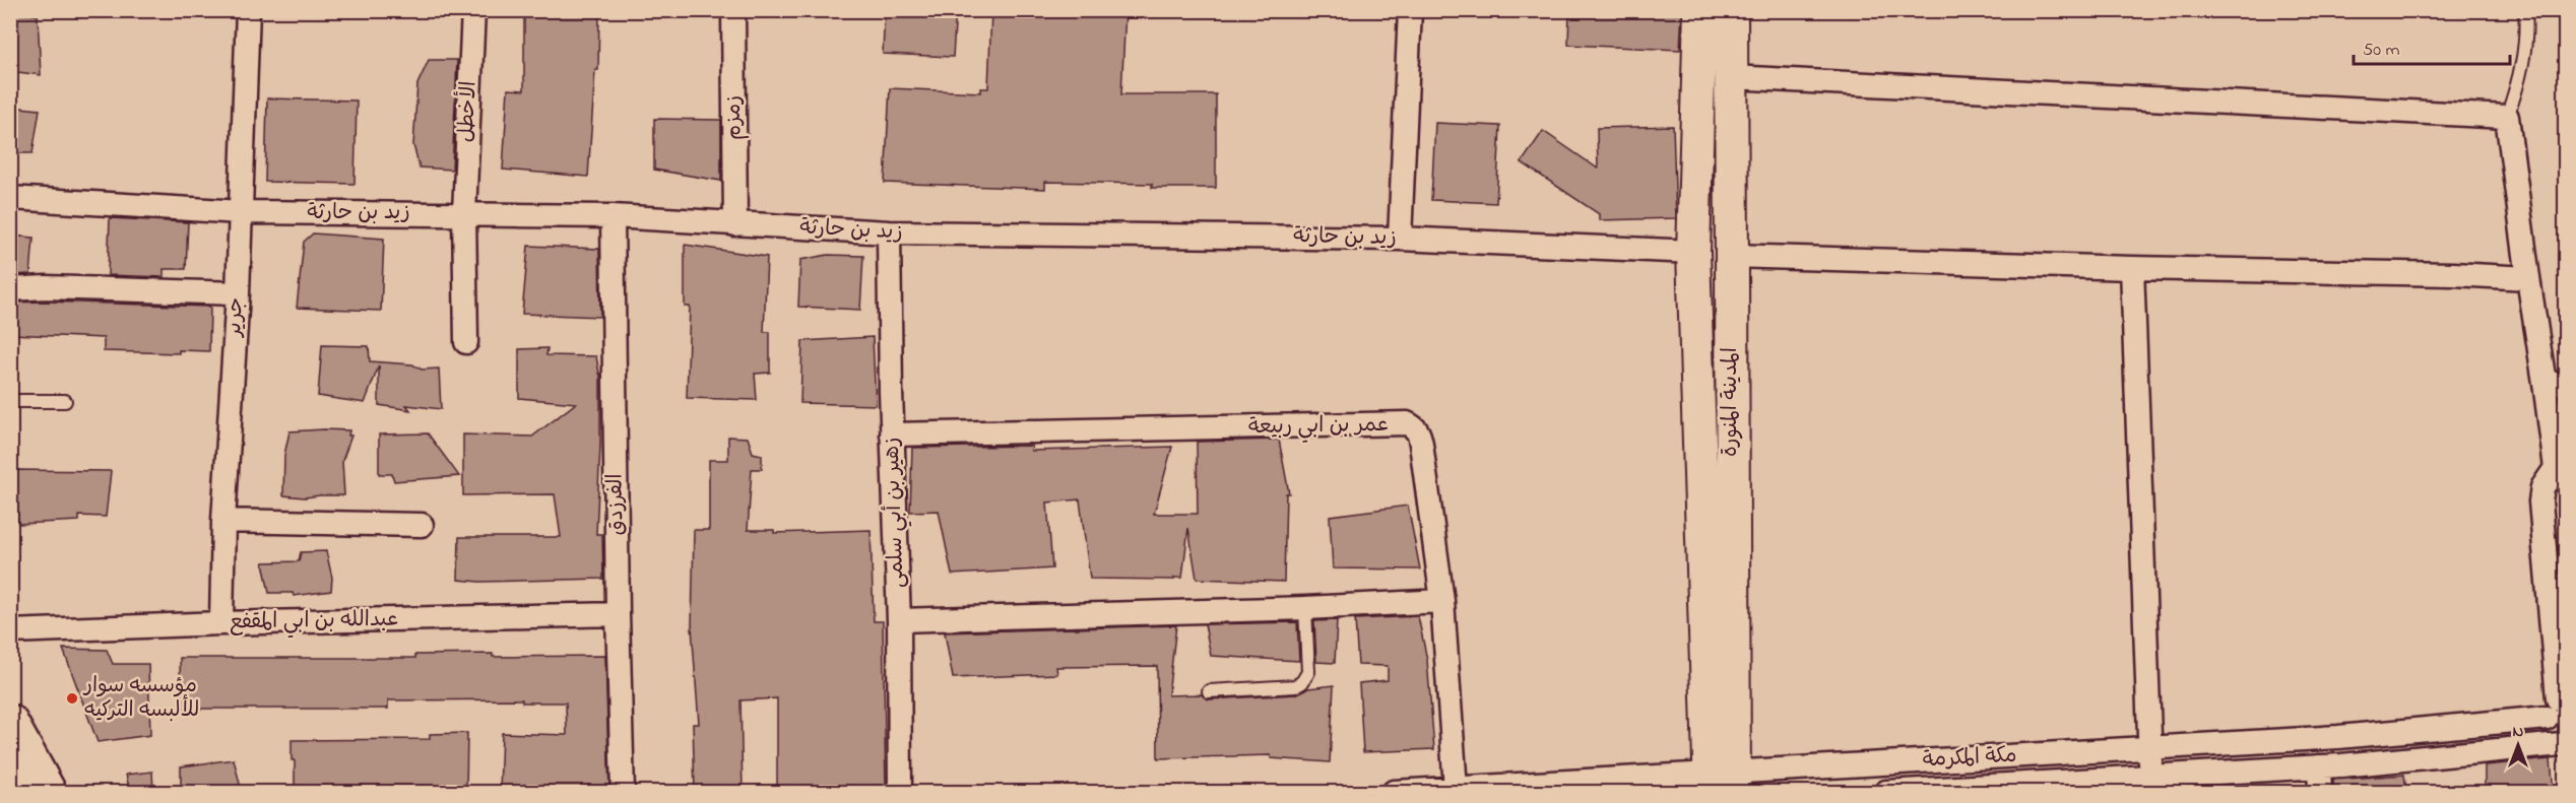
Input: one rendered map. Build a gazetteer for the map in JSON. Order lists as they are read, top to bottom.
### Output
{
  "streets": {
    "main road": ["المدينة المنورة"],
    "street": [
      "الأخطل",
      "زمزم",
      "زيد بن حارثة",
      "جرير",
      "عمر بن ابي ربيعة",
      "الفرزدق",
      "زهير بن أبي سلمى",
      "عبدالله بن ابي المقفع",
      "مكة المكرمة"
    ]
  },
  "crossings": [
    ["الأخطل", "زيد بن حارثة"],
    ["زمزم", "زيد بن حارثة"],
    ["زيد بن حارثة", "جرير"],
    ["زيد بن حارثة", "الفرزدق"],
    ["زيد بن حارثة", "زهير بن أبي سلمى"],
    ["جرير", "عبدالله بن ابي المقفع"],
    ["المدينة المنورة", "مكة المكرمة"],
    ["عمر بن ابي ربيعة", "زهير بن أبي سلمى"],
    ["عمر بن ابي ربيعة", "مكة المكرمة"],
    ["الفرزدق", "عبدالله بن ابي المقفع"]
  ],
  "places": ["مؤسسه سوار للألبسه التركيه"],
  "scale_bar": "50 m",
  "north": "top"
}
